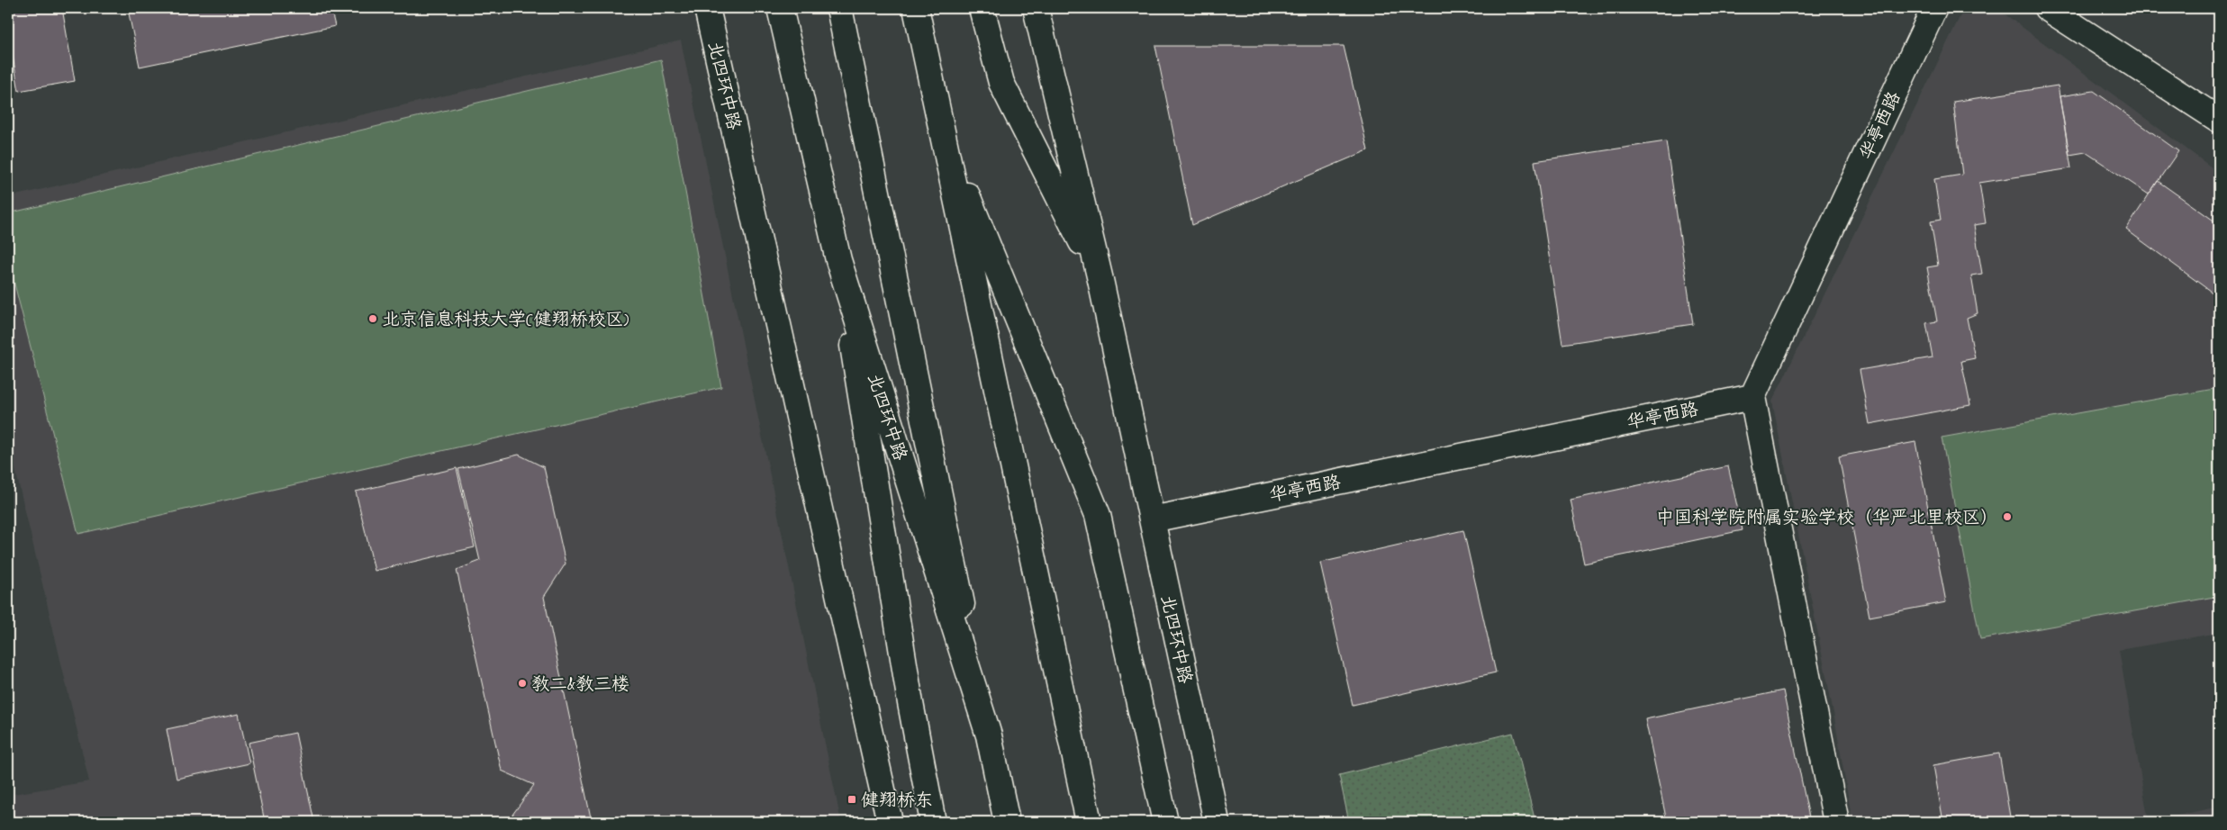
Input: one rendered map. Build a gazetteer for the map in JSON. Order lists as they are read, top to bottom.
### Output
{
  "streets": {
    "main road": ["北四环中路", "华亭西路"]
  },
  "crossings": [
    ["北四环中路", "华亭西路"]
  ],
  "places": {
    "other": ["北京信息科技大学(健翔桥校区)", "中国科学院附属实验学校（华严北里校区）", "教二&教三楼"],
    "transit": ["健翔桥东"]
  }
}
